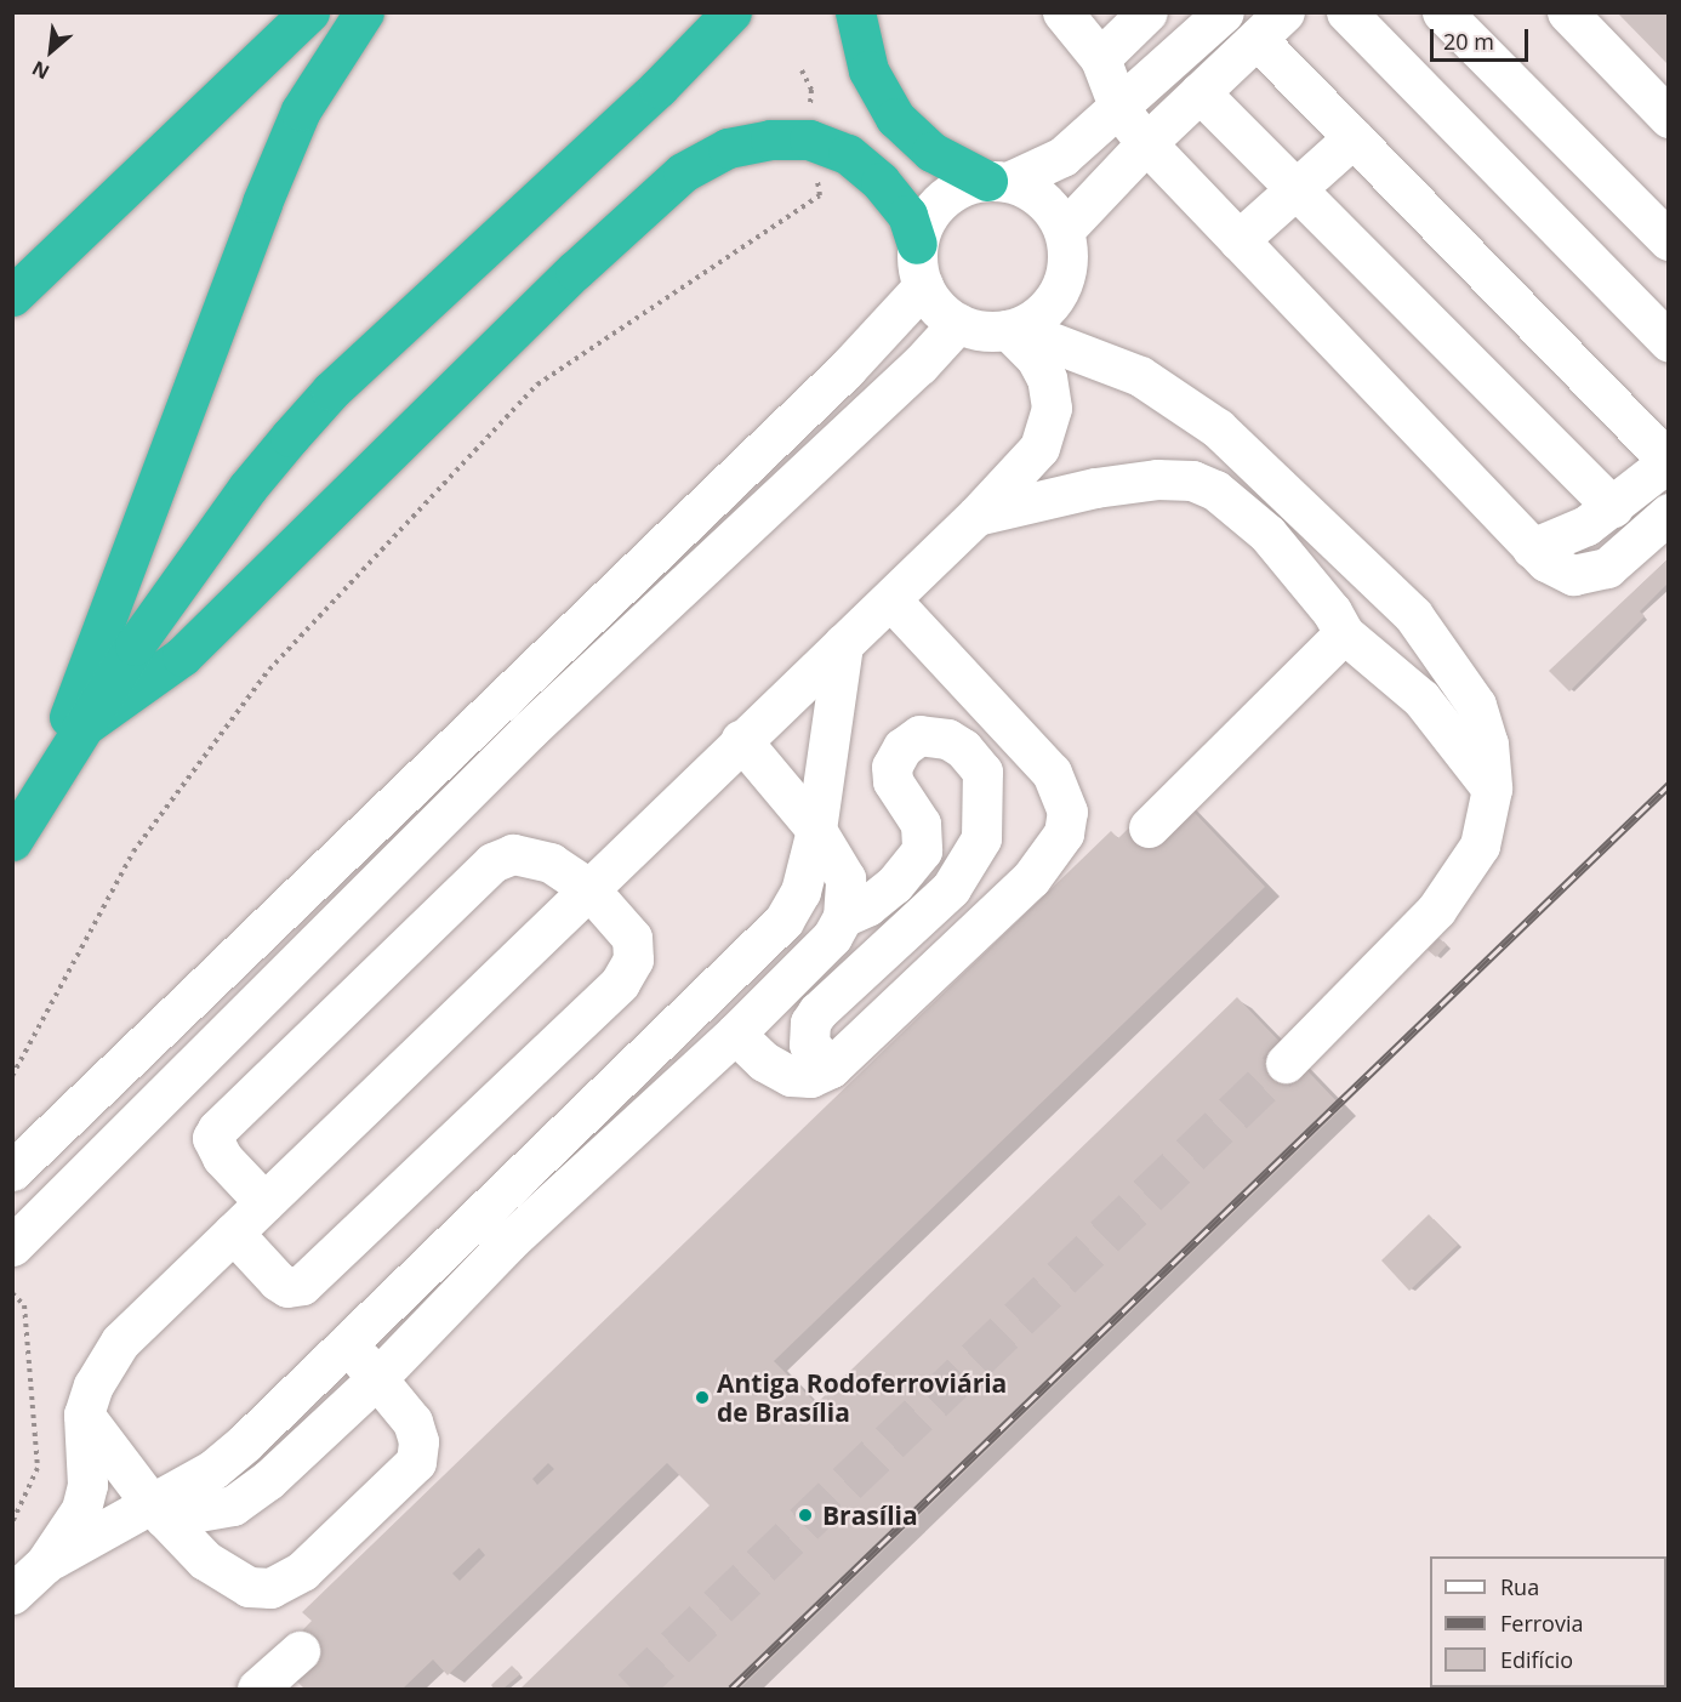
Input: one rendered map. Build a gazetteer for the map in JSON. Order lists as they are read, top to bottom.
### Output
{
  "places": ["Antiga Rodoferroviária de Brasília", "Brasília"],
  "legend": ["Rua", "Ferrovia", "Edifício"],
  "scale_bar": "20 m",
  "north": "bottom left"
}
